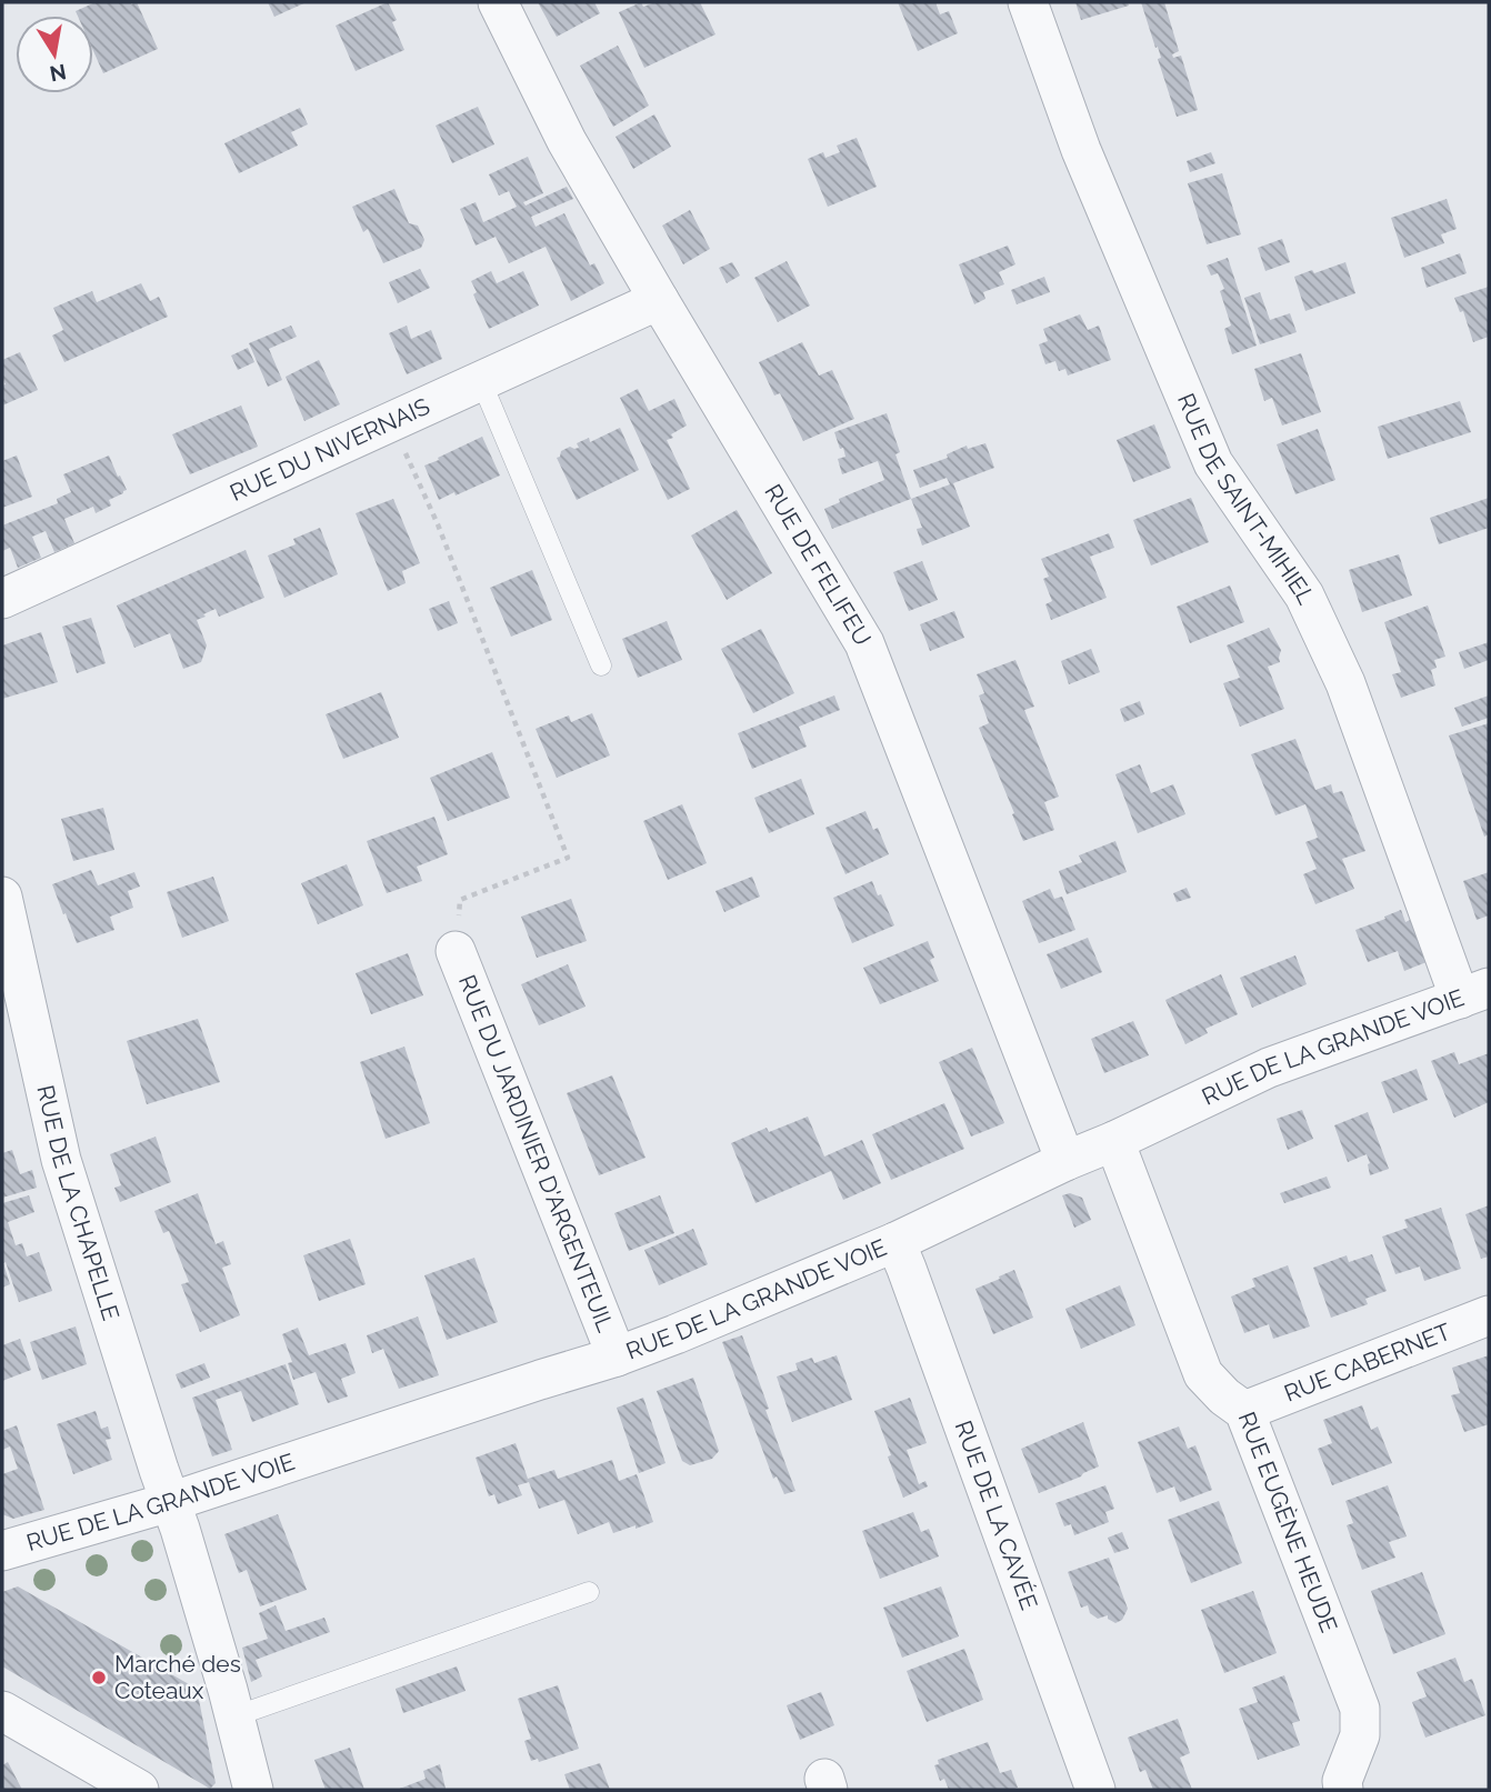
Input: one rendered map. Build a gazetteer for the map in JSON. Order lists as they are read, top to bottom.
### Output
{
  "streets": {
    "street": [
      "RUE DU NIVERNAIS",
      "RUE DE SAINT-MIHIEL",
      "RUE DE FELIFEU",
      "RUE DE LA GRANDE VOIE",
      "RUE DU JARDINIER D'ARGENTEUIL",
      "RUE DE LA CHAPELLE",
      "RUE CABERNET",
      "RUE DE LA CAVÉE",
      "RUE EUGÈNE HEUDE"
    ]
  },
  "crossings": [
    ["RUE DU NIVERNAIS", "RUE DE FELIFEU"],
    ["RUE DE SAINT-MIHIEL", "RUE DE LA GRANDE VOIE"],
    ["RUE DE FELIFEU", "RUE DE LA GRANDE VOIE"],
    ["RUE DE LA GRANDE VOIE", "RUE DU JARDINIER D'ARGENTEUIL"],
    ["RUE DE LA GRANDE VOIE", "RUE DE LA CHAPELLE"],
    ["RUE DE LA GRANDE VOIE", "RUE DE LA CAVÉE"],
    ["RUE DE LA GRANDE VOIE", "RUE EUGÈNE HEUDE"],
    ["RUE CABERNET", "RUE EUGÈNE HEUDE"]
  ],
  "places": ["Marché des Coteaux"],
  "north": "bottom"
}
